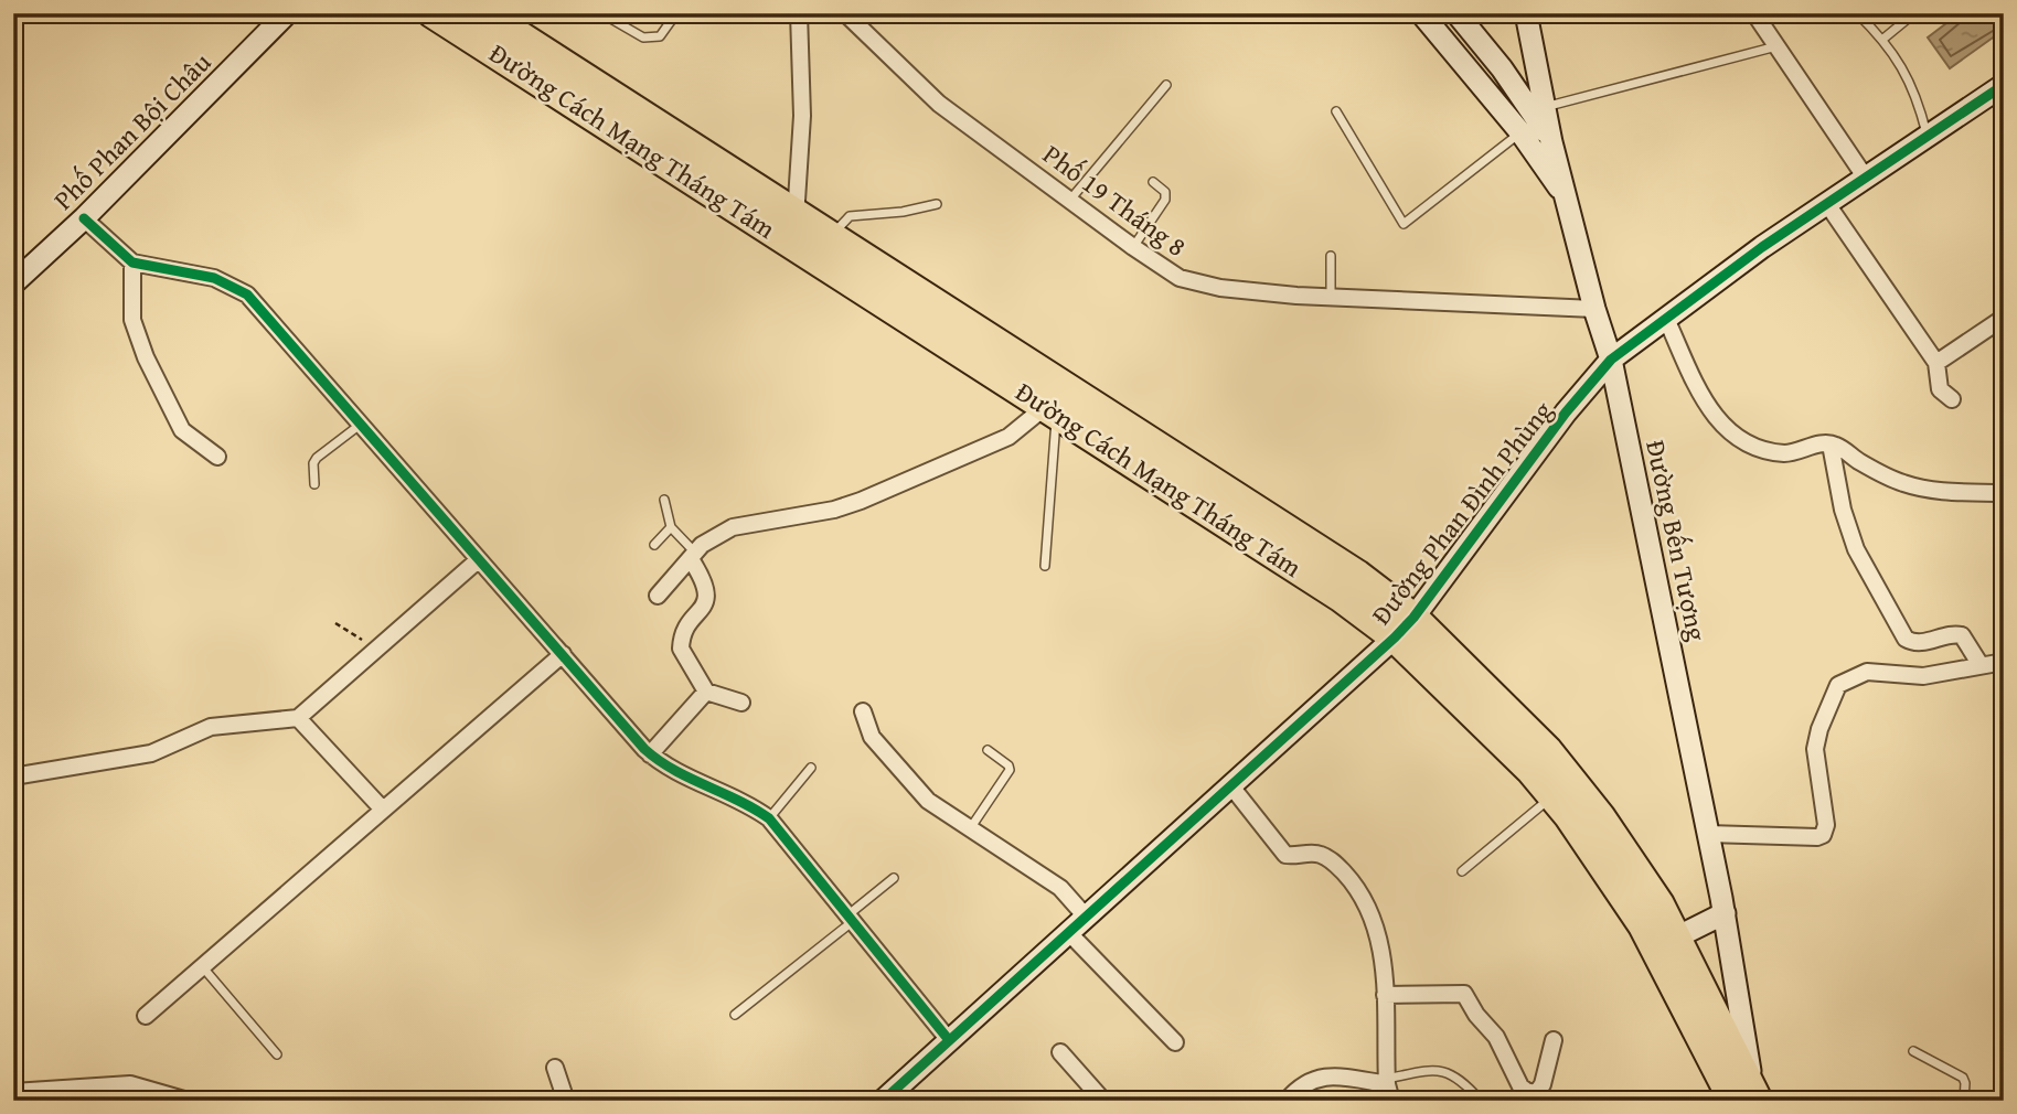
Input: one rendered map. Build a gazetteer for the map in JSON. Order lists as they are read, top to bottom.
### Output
{
  "streets": {
    "highway": ["Đường Cách Mạng Tháng Tám"],
    "street": [
      "Phố Phan Bội Châu",
      "Phố 19 Tháng 8",
      "Đường Phan Đình Phùng",
      "Đường Bến Tượng"
    ]
  },
  "crossings": [
    ["Đường Cách Mạng Tháng Tám", "Đường Phan Đình Phùng"],
    ["Đường Cách Mạng Tháng Tám", "Đường Bến Tượng"],
    ["Phố 19 Tháng 8", "Đường Bến Tượng"],
    ["Đường Phan Đình Phùng", "Đường Bến Tượng"]
  ]
}
